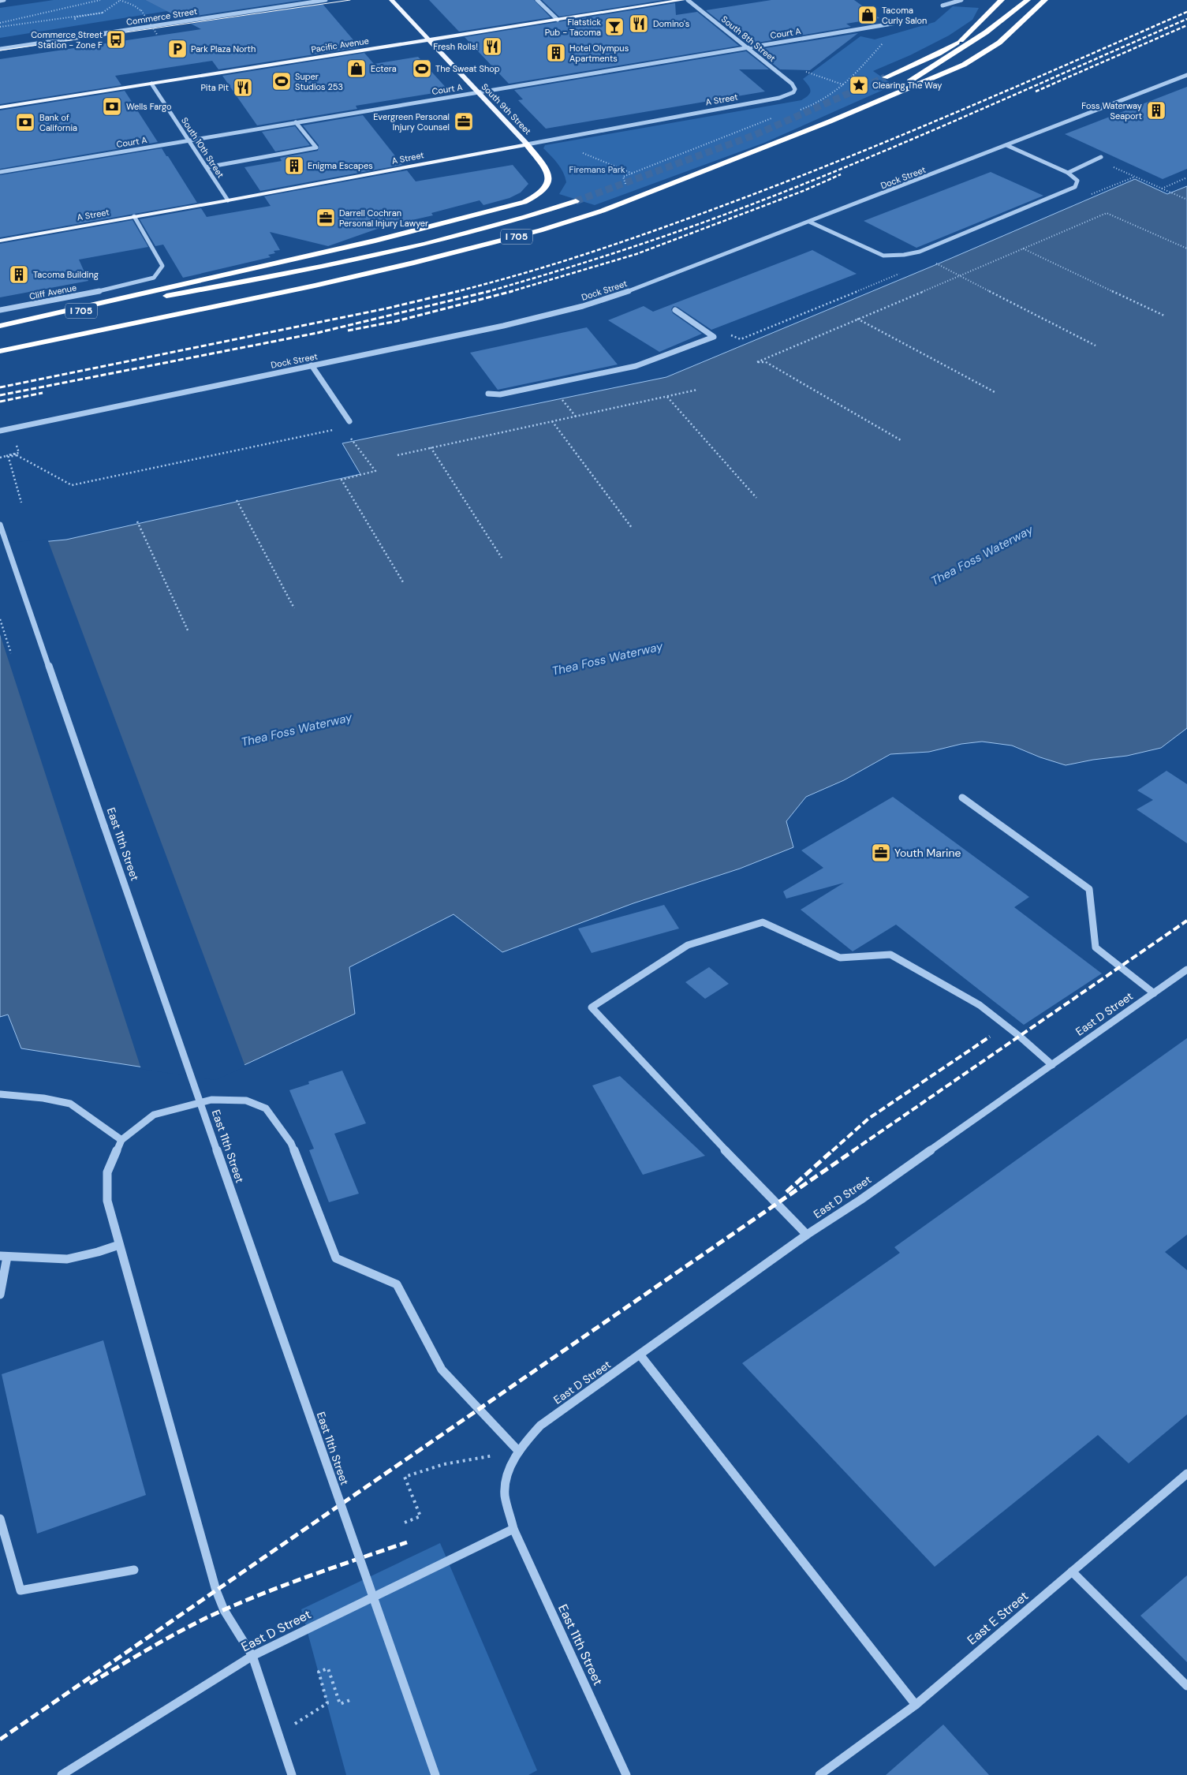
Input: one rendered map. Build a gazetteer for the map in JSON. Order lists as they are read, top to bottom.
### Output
{
  "streets": {
    "highway": ["I 705"],
    "main road": ["Pacific Avenue", "A Street", "South 9th Street"],
    "street": [
      "Commerce Street",
      "Court A",
      "South 8th Street",
      "South 10th Street",
      "Dock Street",
      "Cliff Avenue",
      "East 11th Street",
      "East D Street",
      "East E Street"
    ]
  },
  "crossings": [
    ["Court A", "South 8th Street"],
    ["Court A", "South 9th Street"],
    ["Court A", "South 10th Street"],
    ["South 8th Street", "A Street"],
    ["Pacific Avenue", "South 9th Street"],
    ["Pacific Avenue", "South 10th Street"],
    ["A Street", "South 9th Street"],
    ["A Street", "South 10th Street"],
    ["A Street", "Cliff Avenue"],
    ["East 11th Street", "East D Street"]
  ],
  "water": ["Thea Foss Waterway"],
  "parks": ["Firemans Park"],
  "places": {
    "shop": ["Tacoma Curly Salon", "Ectera"],
    "restaurant": ["Domino's", "Fresh Rolls!", "Pita Pit"],
    "bar": ["Flatstick Pub - Tacoma"],
    "bus stop": ["Commerce Street Station - Zone F"],
    "parking": ["Park Plaza North"],
    "building": [
      "Hotel Olympus Apartments",
      "Foss Waterway Seaport",
      "Enigma Escapes",
      "Tacoma Building"
    ],
    "sports": ["The Sweat Shop", "Super Studios 253"],
    "place": ["Clearing The Way"],
    "bank": ["Wells Fargo", "Bank of California"],
    "office": ["Evergreen Personal Injury Counsel", "Darrell Cochran Personal Injury Lawyer", "Youth Marine"]
  }
}
